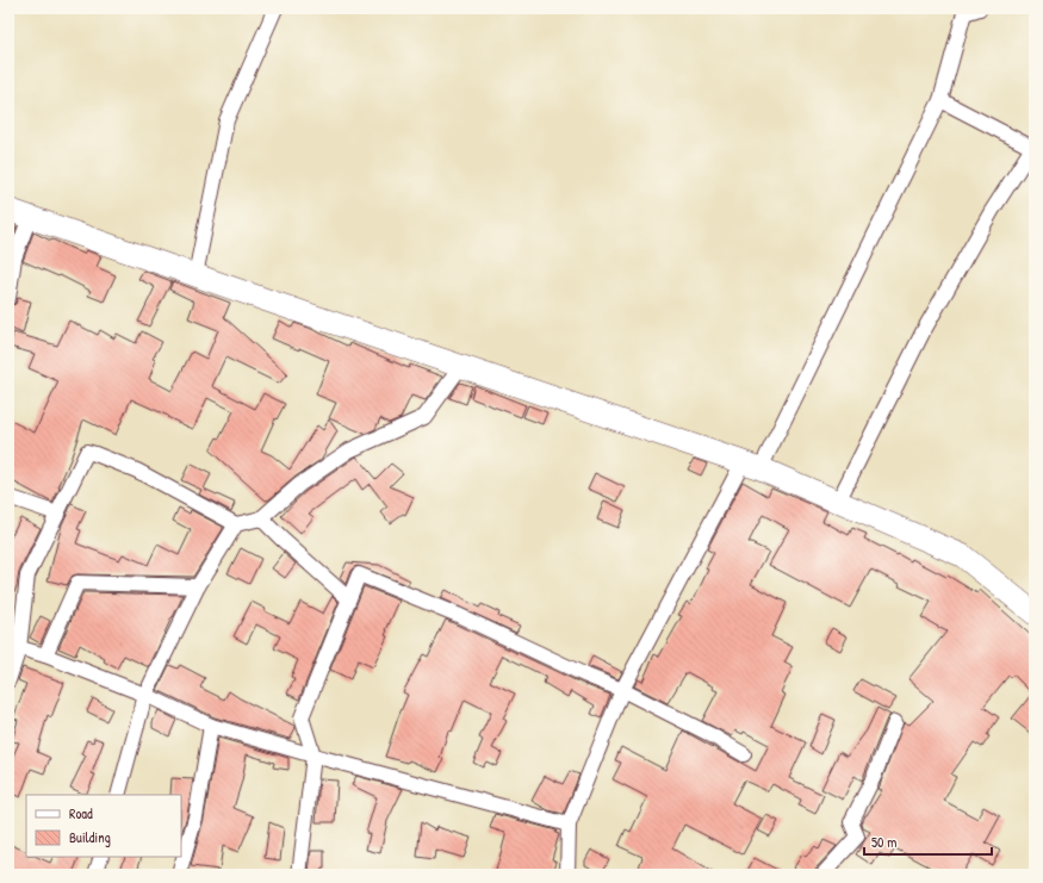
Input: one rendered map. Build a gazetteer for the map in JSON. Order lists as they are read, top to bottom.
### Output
{
  "legend": ["Road", "Building"],
  "scale_bar": "50 m"
}
